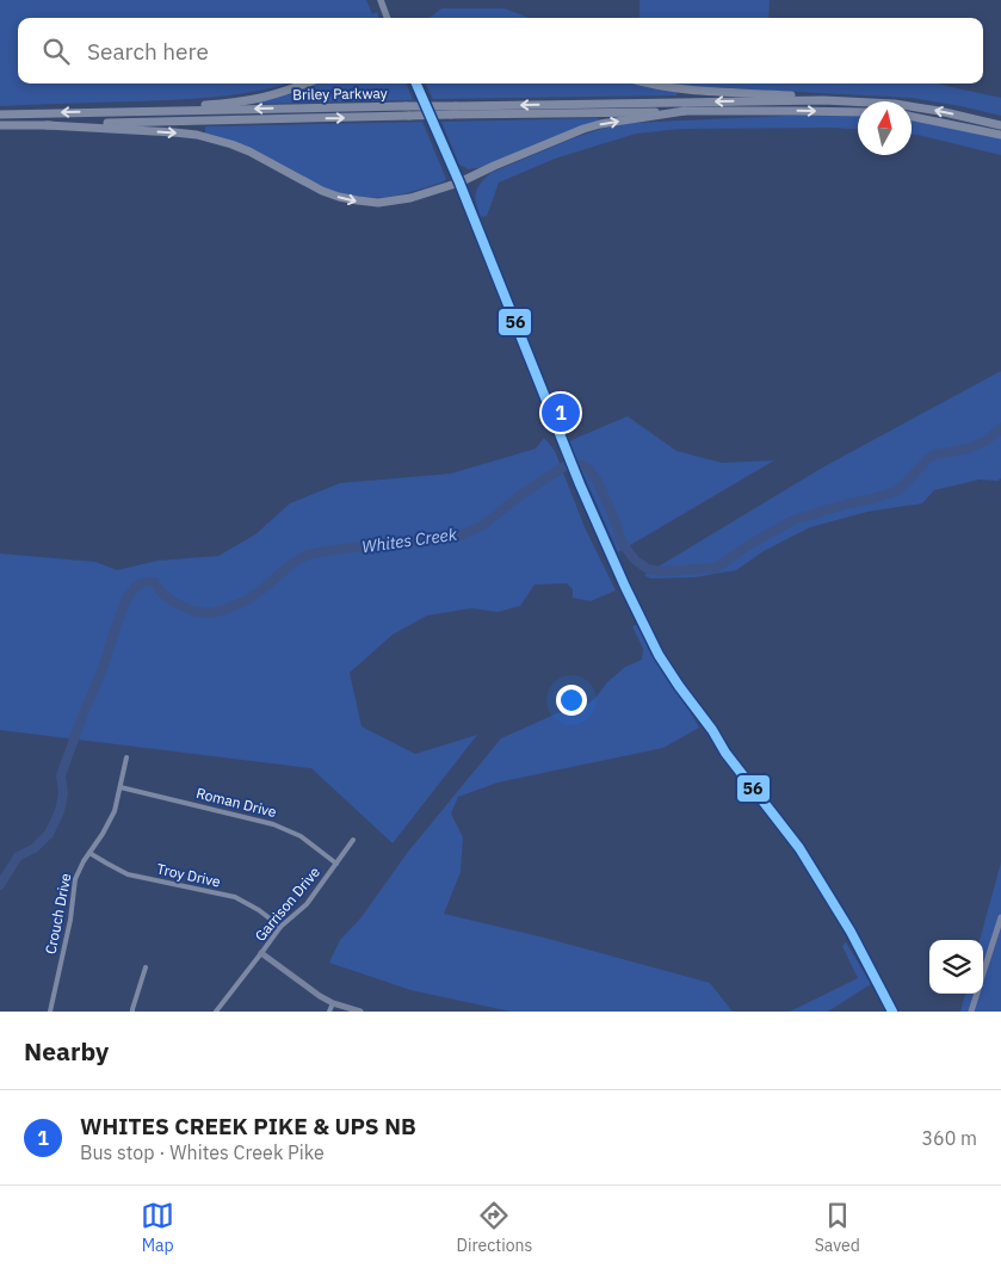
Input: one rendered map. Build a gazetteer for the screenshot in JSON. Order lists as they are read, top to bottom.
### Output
{
  "streets": {
    "highway": ["Briley Parkway"],
    "street": [
      "Roman Drive",
      "Troy Drive",
      "Garrison Drive",
      "Crouch Drive"
    ]
  },
  "crossings": [
    ["Roman Drive", "Garrison Drive"],
    ["Roman Drive", "Crouch Drive"],
    ["Troy Drive", "Garrison Drive"],
    ["Troy Drive", "Crouch Drive"]
  ],
  "water": ["Whites Creek"],
  "lines": ["transit line 56"],
  "north": "top",
  "page": {
    "search": "Search here",
    "pins": "1",
    "heading": "Nearby",
    "list": [
      {
        "mark": "1",
        "name": "WHITES CREEK PIKE & UPS NB",
        "note": "Bus stop · Whites Creek Pike",
        "value": "360 m"
      }
    ],
    "nav": ["Map", "Directions", "Saved"]
  }
}
